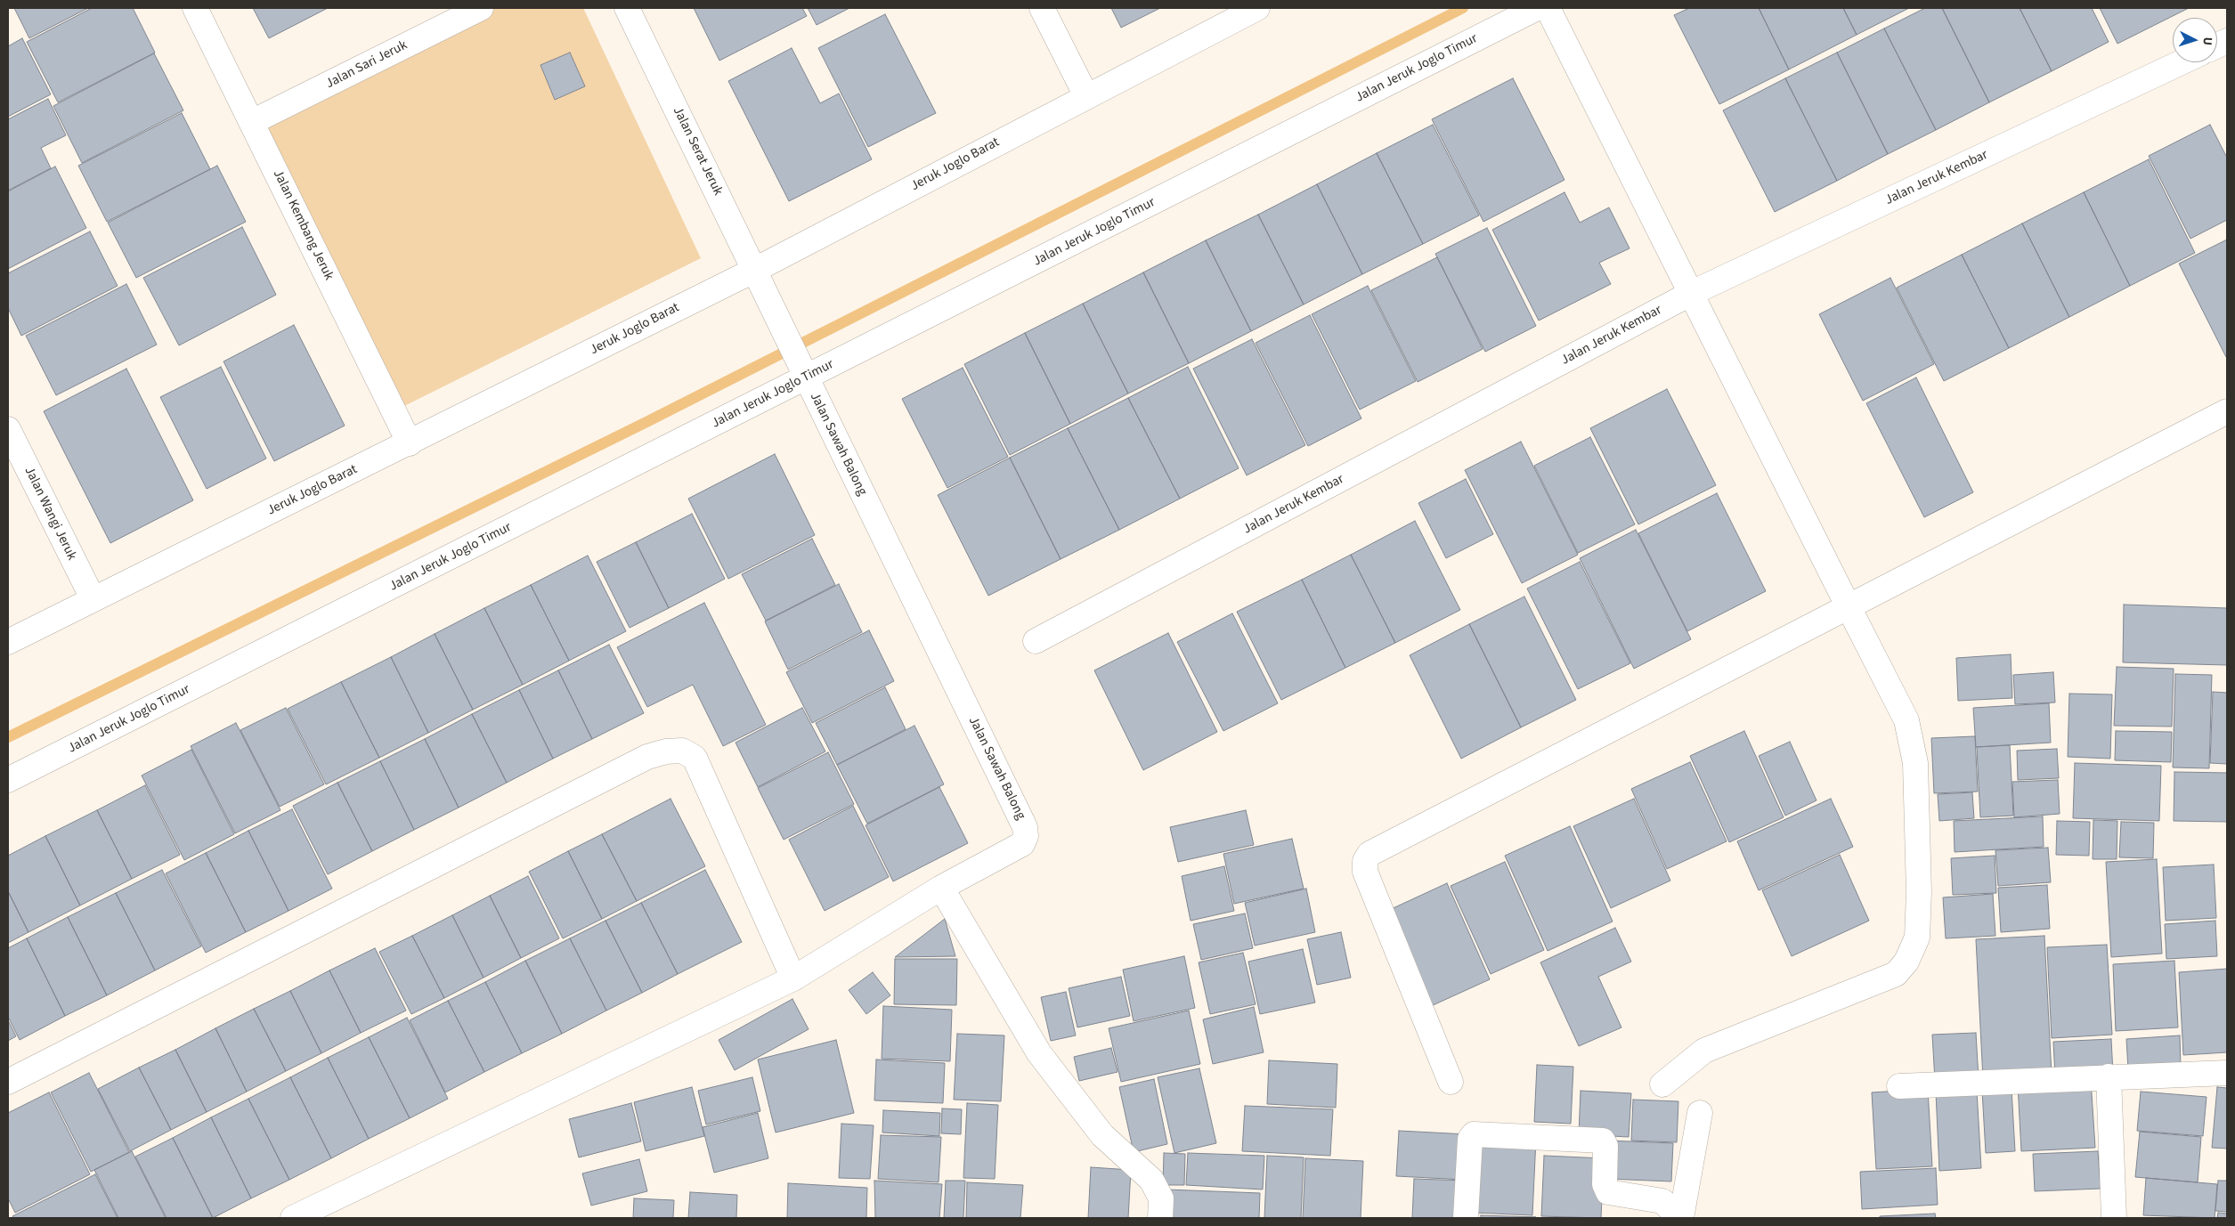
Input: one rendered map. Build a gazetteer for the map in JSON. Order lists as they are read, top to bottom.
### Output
{
  "streets": {
    "street": [
      "Jalan Sari Jeruk",
      "Jalan Jeruk Joglo Timur",
      "Jalan Serat Jeruk",
      "Jeruk Joglo Barat",
      "Jalan Jeruk Kembar",
      "Jalan Kembang Jeruk",
      "Jalan Sawah Balong",
      "Jalan Wangi Jeruk"
    ]
  },
  "crossings": [
    ["Jalan Sari Jeruk", "Jalan Kembang Jeruk"],
    ["Jalan Jeruk Joglo Timur", "Jalan Sawah Balong"],
    ["Jalan Serat Jeruk", "Jeruk Joglo Barat"],
    ["Jalan Serat Jeruk", "Jalan Sawah Balong"],
    ["Jeruk Joglo Barat", "Jalan Kembang Jeruk"],
    ["Jeruk Joglo Barat", "Jalan Wangi Jeruk"]
  ],
  "north": "right"
}
